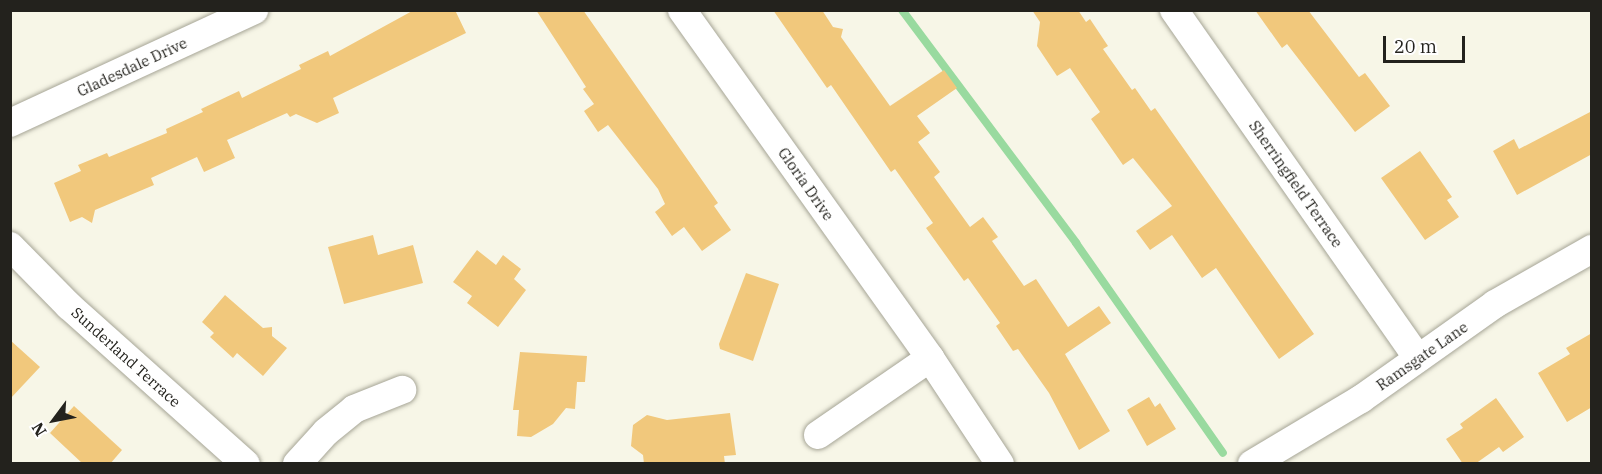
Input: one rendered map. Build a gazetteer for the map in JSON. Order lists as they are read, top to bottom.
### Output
{
  "streets": {
    "street": [
      "Gladesdale Drive",
      "Gloria Drive",
      "Sherringfield Terrace",
      "Ramsgate Lane",
      "Sunderland Terrace"
    ]
  },
  "crossings": [
    ["Sherringfield Terrace", "Ramsgate Lane"]
  ],
  "scale_bar": "20 m",
  "north": "bottom left"
}
